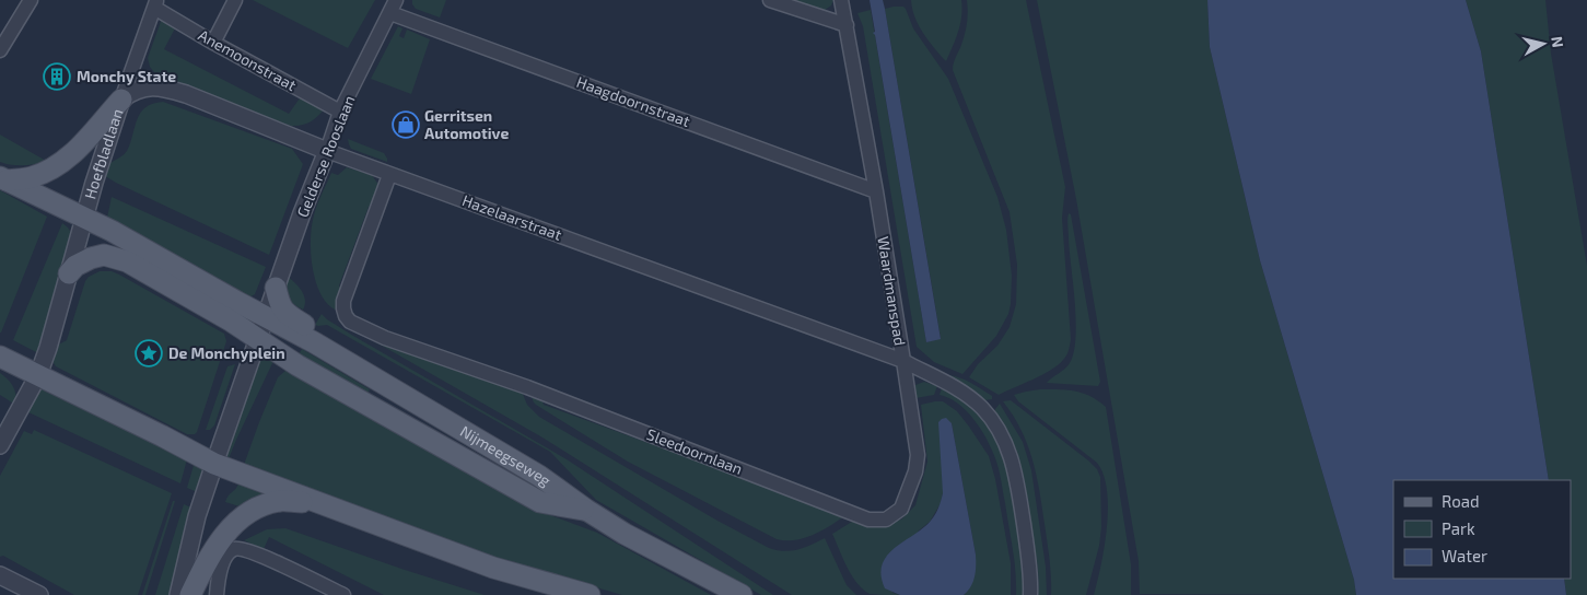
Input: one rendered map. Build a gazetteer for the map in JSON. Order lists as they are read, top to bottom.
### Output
{
  "streets": {
    "main road": ["Nijmeegseweg"],
    "street": [
      "Anemoonstraat",
      "Haagdoornstraat",
      "Hoefbladlaan",
      "Gelderse Rooslaan",
      "Hazelaarstraat",
      "Waardmanspad",
      "Sleedoornlaan"
    ]
  },
  "crossings": [
    ["Anemoonstraat", "Hoefbladlaan"],
    ["Anemoonstraat", "Gelderse Rooslaan"],
    ["Haagdoornstraat", "Gelderse Rooslaan"],
    ["Haagdoornstraat", "Waardmanspad"],
    ["Hoefbladlaan", "Hazelaarstraat"],
    ["Gelderse Rooslaan", "Hazelaarstraat"],
    ["Gelderse Rooslaan", "Nijmeegseweg"],
    ["Hazelaarstraat", "Waardmanspad"],
    ["Hazelaarstraat", "Sleedoornlaan"],
    ["Waardmanspad", "Sleedoornlaan"]
  ],
  "places": {
    "building": ["Monchy State"],
    "shop": ["Gerritsen Automotive"],
    "place": ["De Monchyplein"]
  },
  "legend": ["Road", "Park", "Water"],
  "north": "right"
}
